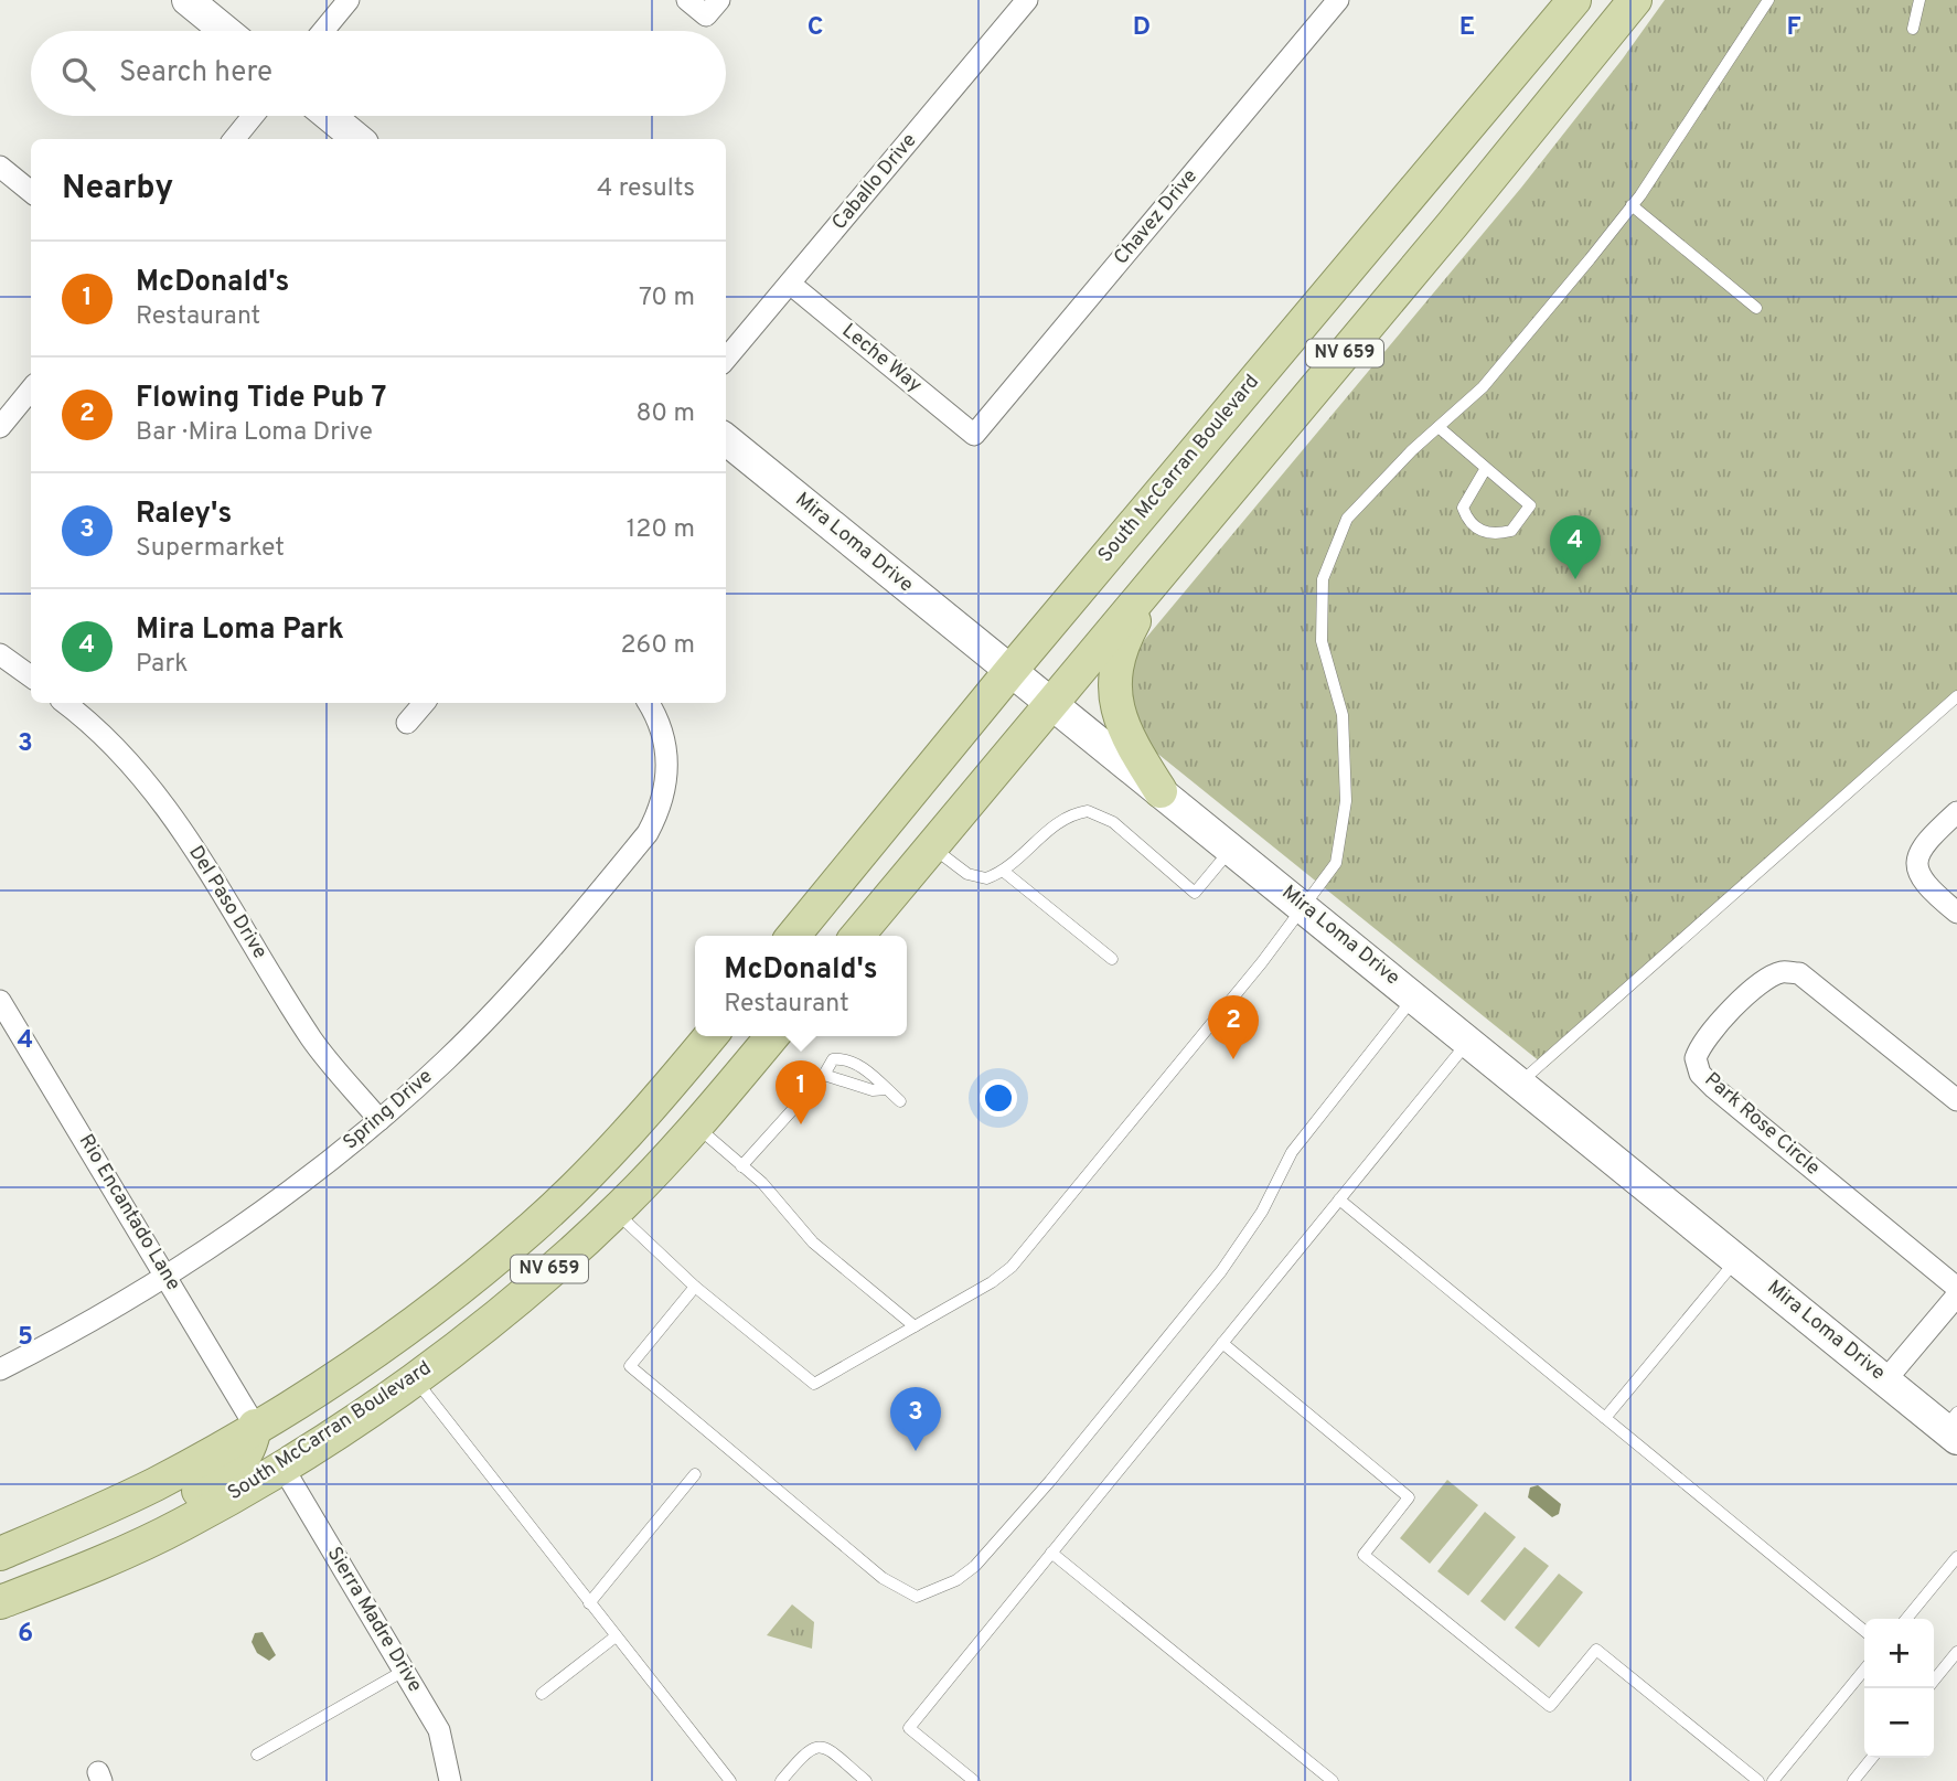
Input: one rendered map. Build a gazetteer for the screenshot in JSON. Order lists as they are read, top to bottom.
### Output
{
  "streets": {
    "main road": ["NV 659", "South McCarran Boulevard", "Mira Loma Drive"],
    "street": [
      "Caballo Drive",
      "Chavez Drive",
      "Leche Way",
      "Del Paso Drive",
      "Spring Drive",
      "Park Rose Circle",
      "Rio Encantado Lane",
      "Sierra Madre Drive"
    ]
  },
  "crossings": [
    ["Caballo Drive", "Leche Way"],
    ["Chavez Drive", "Leche Way"],
    ["NV 659", "Mira Loma Drive"],
    ["NV 659", "Rio Encantado Lane"],
    ["South McCarran Boulevard", "Mira Loma Drive"],
    ["South McCarran Boulevard", "Sierra Madre Drive"],
    ["Del Paso Drive", "Spring Drive"],
    ["Spring Drive", "Rio Encantado Lane"]
  ],
  "page": {
    "search": "Search here",
    "heading": ["Nearby", "4 results"],
    "list": [
      {
        "mark": "1",
        "name": "McDonald's",
        "note": "Restaurant",
        "value": "70 m"
      },
      {
        "mark": "2",
        "name": "Flowing Tide Pub 7",
        "note": "Bar · Mira Loma Drive",
        "value": "80 m"
      },
      {
        "mark": "3",
        "name": "Raley's",
        "note": "Supermarket",
        "value": "120 m"
      },
      {
        "mark": "4",
        "name": "Mira Loma Park",
        "note": "Park",
        "value": "260 m"
      }
    ],
    "pins": [
      "4",
      "2",
      "1",
      "3"
    ],
    "popup": ["McDonald's", "Restaurant"],
    "map_buttons": ["+", "−"]
  },
  "grid": {
    "columns": [
      "C",
      "D",
      "E",
      "F"
    ],
    "rows": [
      "3",
      "4",
      "5",
      "6"
    ]
  }
}
